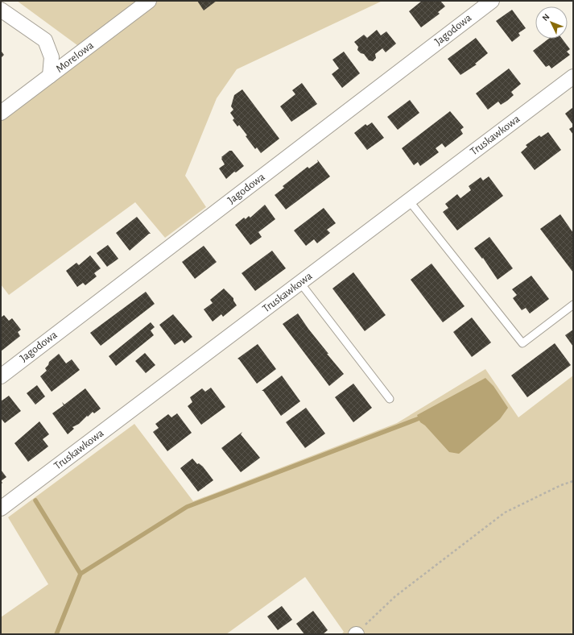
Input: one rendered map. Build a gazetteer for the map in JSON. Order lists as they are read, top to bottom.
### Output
{
  "streets": {
    "street": ["Jagodowa", "Morelowa", "Truskawkowa"]
  },
  "north": "top left"
}
